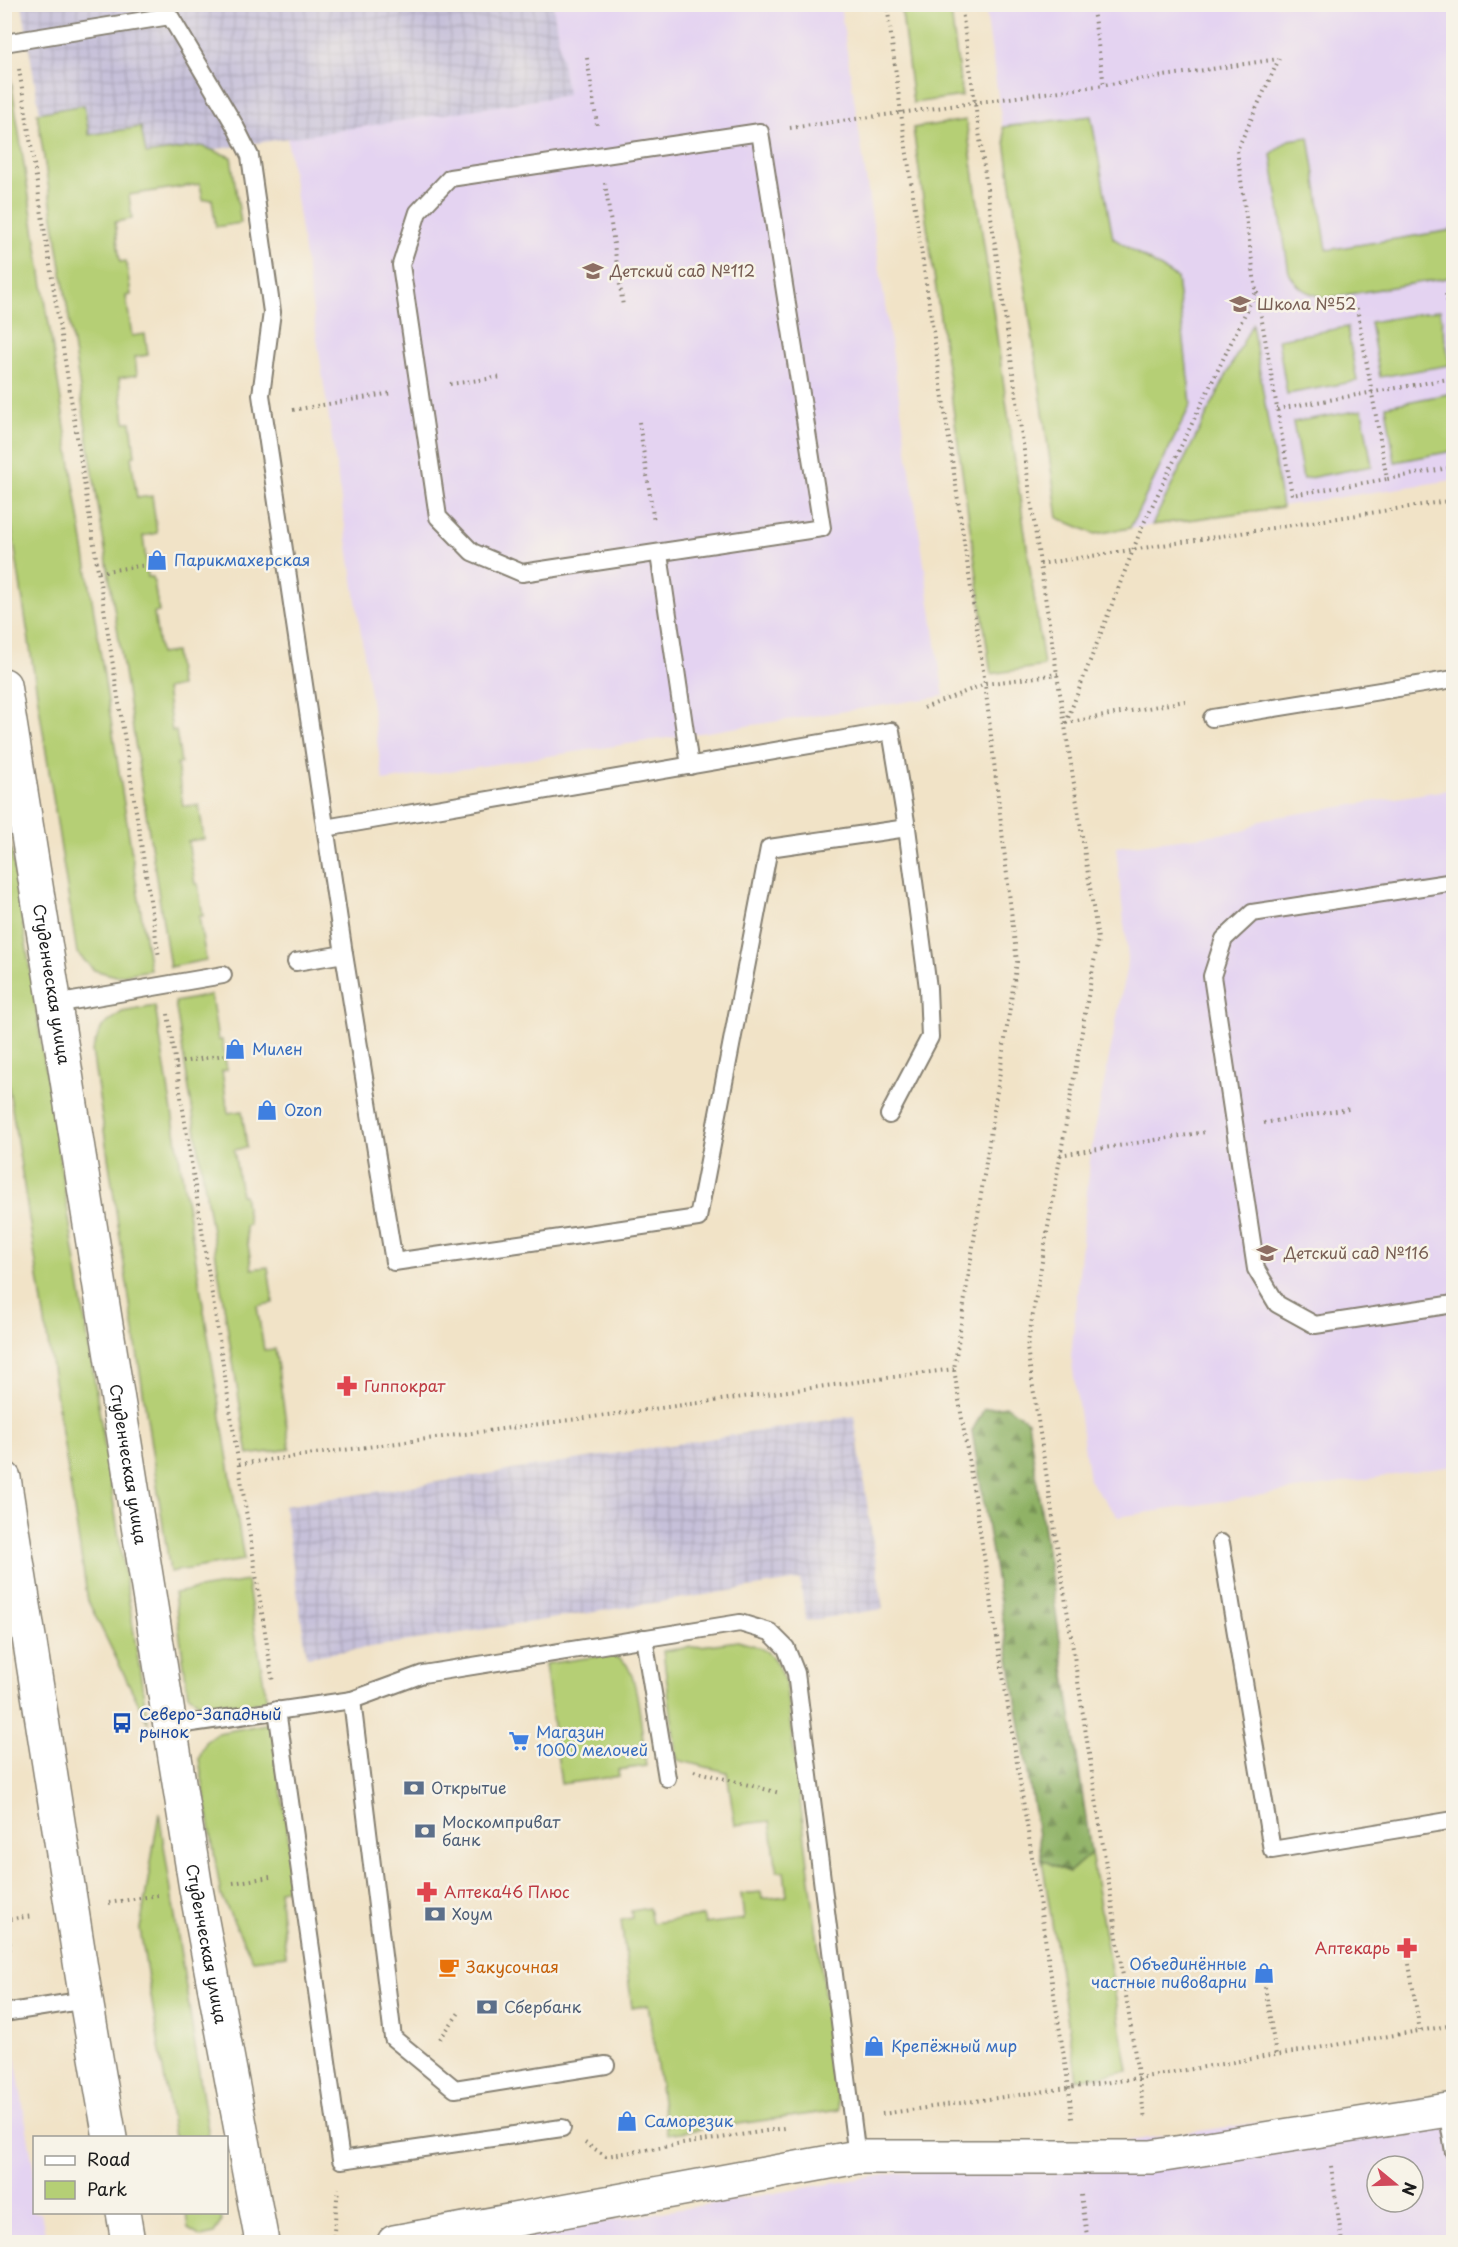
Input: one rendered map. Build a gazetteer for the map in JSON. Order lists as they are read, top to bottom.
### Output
{
  "streets": {
    "street": ["Студенческая улица"]
  },
  "places": {
    "school or university": ["Детский сад №112", "Школа №52", "Детский сад №116"],
    "shop": [
      "Парикмахерская",
      "Милен",
      "Ozon",
      "Объединённые частные пивоварни",
      "Крепёжный мир",
      "Саморезик"
    ],
    "pharmacy": ["Гиппократ", "Аптека46 Плюс", "Аптекарь"],
    "bus stop": ["Северо-Западный рынок"],
    "supermarket": ["Магазин 1000 мелочей"],
    "bank": [
      "Открытие",
      "Москомприват банк",
      "Хоум",
      "Сбербанк"
    ],
    "cafe": ["Закусочная"]
  },
  "legend": ["Road", "Park"],
  "north": "right"
}
